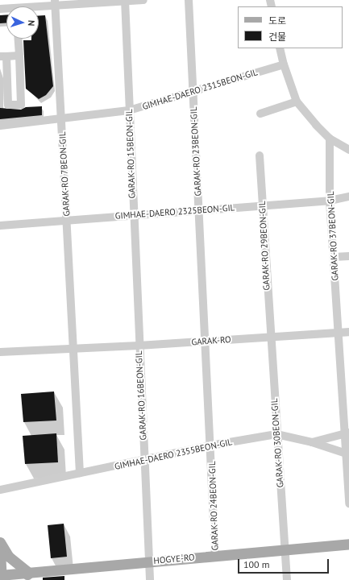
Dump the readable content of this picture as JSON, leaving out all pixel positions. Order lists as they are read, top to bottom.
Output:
{
  "streets": {
    "main road": ["HOGYE-RO"],
    "street": [
      "GIMHAE-DAERO 2315BEON-GIL",
      "GARAK-RO 23BEON-GIL",
      "GARAK-RO 15BEON-GIL",
      "GARAK-RO 7BEON-GIL",
      "GIMHAE-DAERO 2325BEON-GIL",
      "GARAK-RO 37BEON-GIL",
      "GARAK-RO 29BEON-GIL",
      "GARAK-RO",
      "GARAK-RO 16BEON-GIL",
      "GARAK-RO 30BEON-GIL",
      "GIMHAE-DAERO 2355BEON-GIL",
      "GARAK-RO 24BEON-GIL"
    ]
  },
  "crossings": [
    ["GIMHAE-DAERO 2315BEON-GIL", "GARAK-RO 23BEON-GIL"],
    ["GIMHAE-DAERO 2315BEON-GIL", "GARAK-RO 15BEON-GIL"],
    ["GIMHAE-DAERO 2315BEON-GIL", "GARAK-RO 7BEON-GIL"],
    ["GARAK-RO 23BEON-GIL", "GIMHAE-DAERO 2325BEON-GIL"],
    ["GARAK-RO 23BEON-GIL", "GARAK-RO"],
    ["GARAK-RO 23BEON-GIL", "GARAK-RO 24BEON-GIL"],
    ["GARAK-RO 15BEON-GIL", "GIMHAE-DAERO 2325BEON-GIL"],
    ["GARAK-RO 15BEON-GIL", "GARAK-RO"],
    ["GARAK-RO 15BEON-GIL", "GARAK-RO 16BEON-GIL"],
    ["GARAK-RO 7BEON-GIL", "GIMHAE-DAERO 2325BEON-GIL"],
    ["GARAK-RO 7BEON-GIL", "GARAK-RO"],
    ["GIMHAE-DAERO 2325BEON-GIL", "GARAK-RO 37BEON-GIL"],
    ["GIMHAE-DAERO 2325BEON-GIL", "GARAK-RO 29BEON-GIL"],
    ["GARAK-RO 37BEON-GIL", "GARAK-RO"],
    ["GARAK-RO 37BEON-GIL", "GIMHAE-DAERO 2355BEON-GIL"],
    ["GARAK-RO 29BEON-GIL", "GARAK-RO"],
    ["GARAK-RO 29BEON-GIL", "GARAK-RO 30BEON-GIL"],
    ["GARAK-RO", "GARAK-RO 16BEON-GIL"],
    ["GARAK-RO", "GARAK-RO 30BEON-GIL"],
    ["GARAK-RO", "GARAK-RO 24BEON-GIL"],
    ["GARAK-RO 16BEON-GIL", "GIMHAE-DAERO 2355BEON-GIL"],
    ["GARAK-RO 16BEON-GIL", "HOGYE-RO"],
    ["GARAK-RO 30BEON-GIL", "GIMHAE-DAERO 2355BEON-GIL"],
    ["GARAK-RO 30BEON-GIL", "HOGYE-RO"],
    ["GIMHAE-DAERO 2355BEON-GIL", "GARAK-RO 24BEON-GIL"],
    ["GARAK-RO 24BEON-GIL", "HOGYE-RO"]
  ],
  "legend": ["도로", "건물"],
  "scale_bar": "100 m",
  "north": "right"
}
